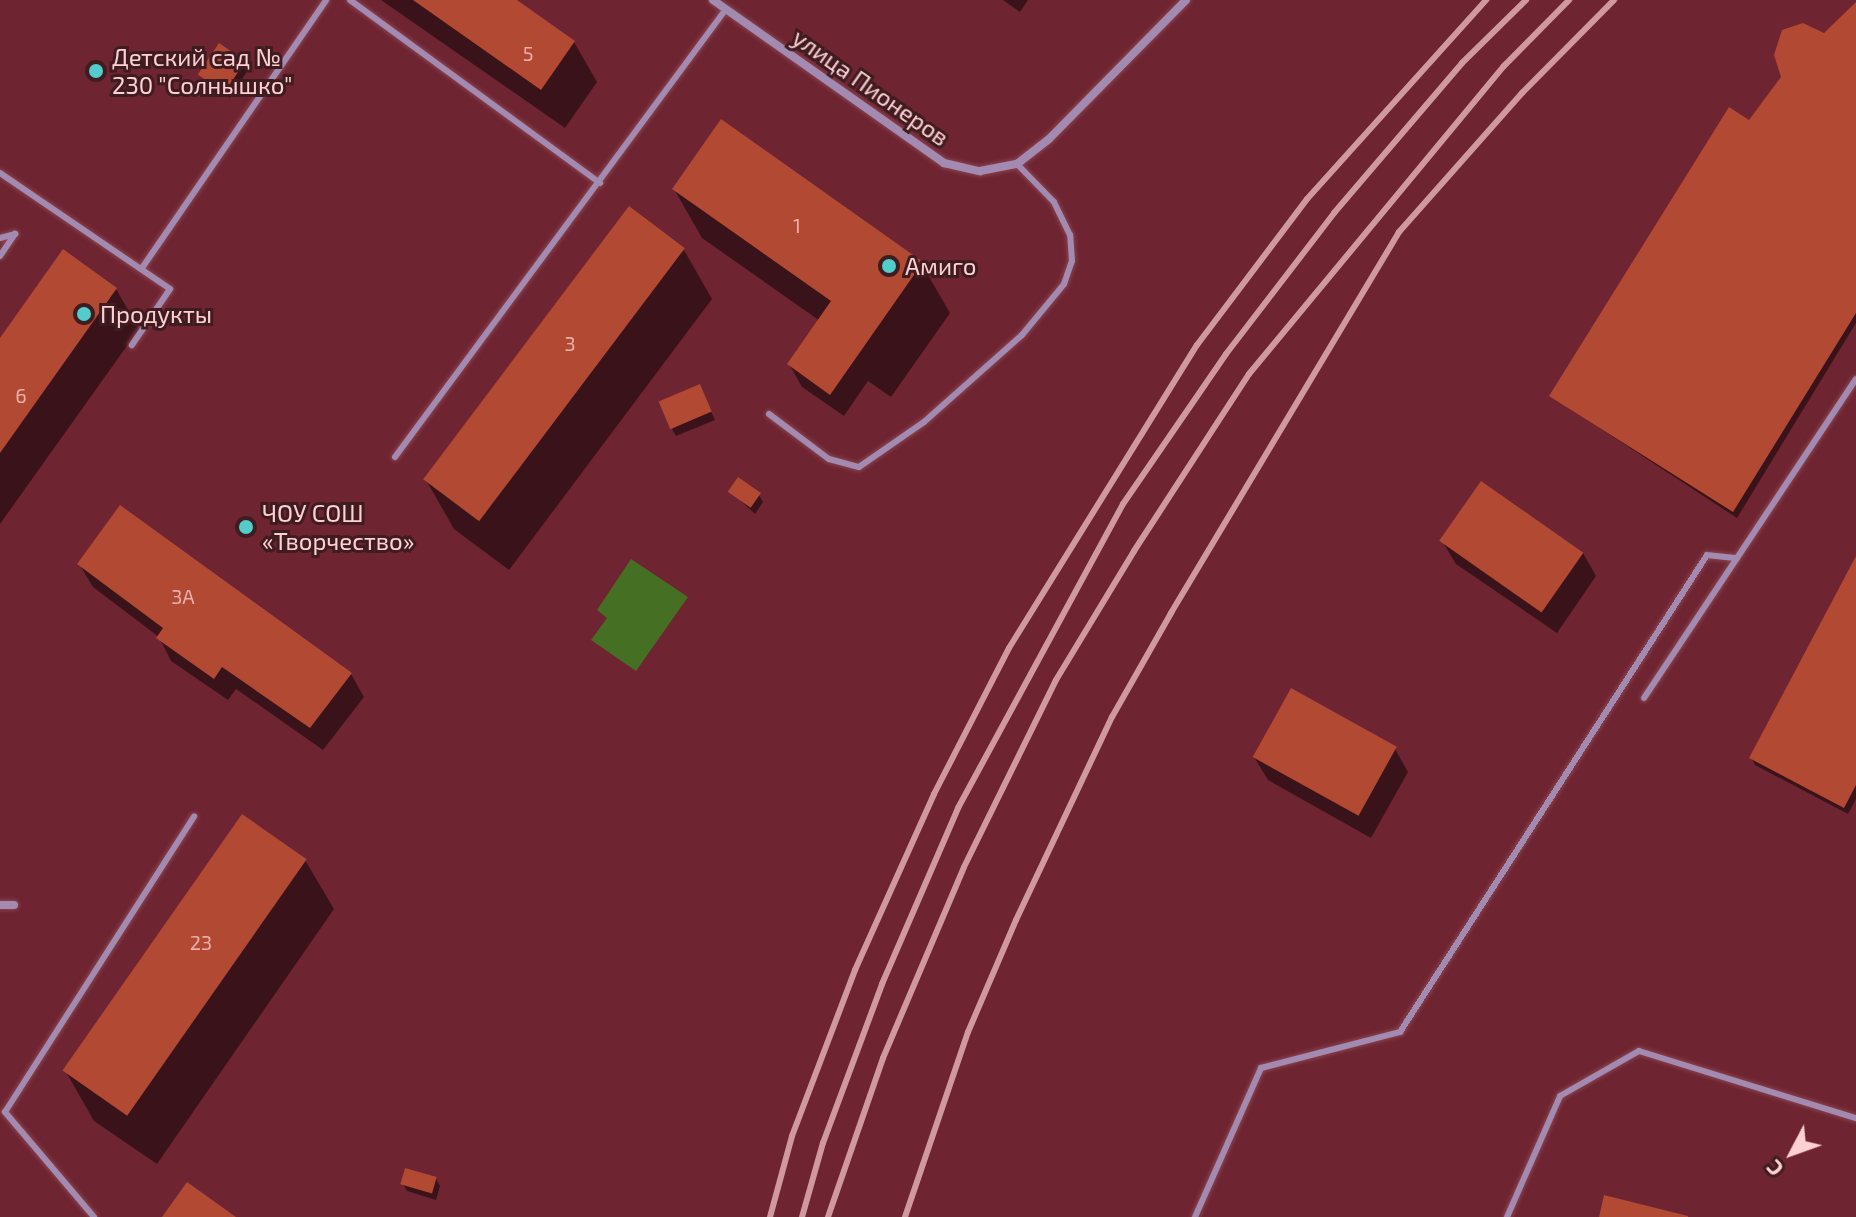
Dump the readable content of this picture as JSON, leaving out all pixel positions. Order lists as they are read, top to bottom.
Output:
{
  "streets": {
    "street": ["улица Пионеров"]
  },
  "places": [
    "Детский сад № 230 \"Солнышко\"",
    "Амиго",
    "Продукты",
    "ЧОУ СОШ «Творчество»"
  ],
  "house_numbers": [
    "5",
    "1",
    "3",
    "6",
    "3А",
    "23"
  ],
  "north": "bottom left"
}
